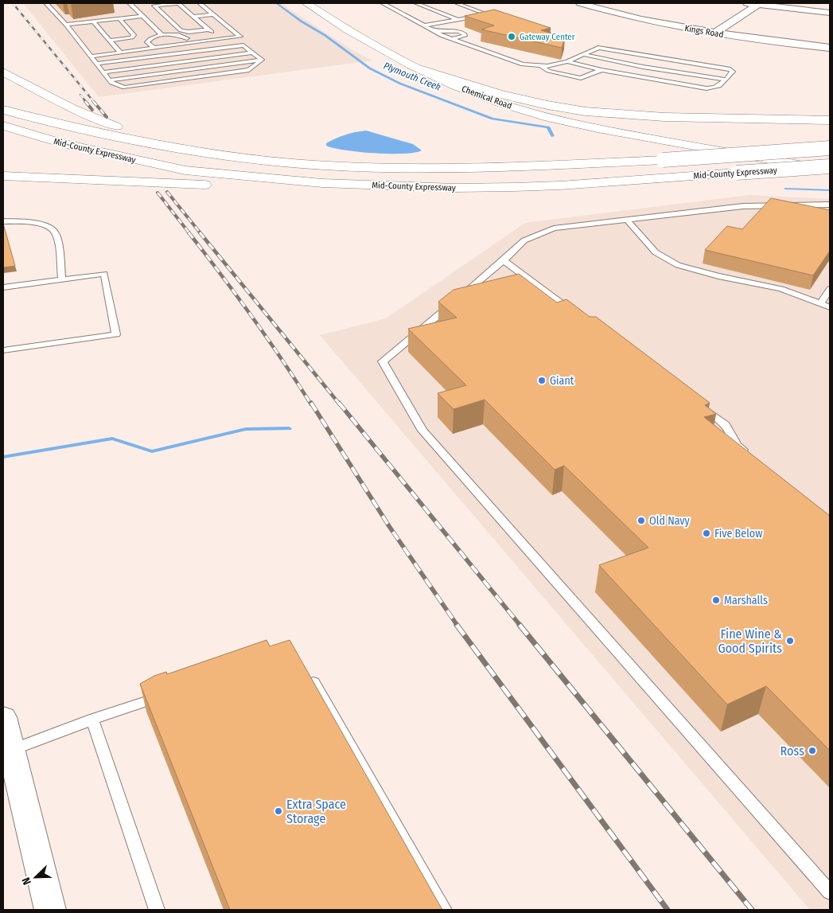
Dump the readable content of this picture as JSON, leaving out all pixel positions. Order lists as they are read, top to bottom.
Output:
{
  "streets": {
    "main road": ["Chemical Road", "Mid-County Expressway"],
    "street": ["Kings Road"]
  },
  "crossings": [
    ["Chemical Road", "Mid-County Expressway"]
  ],
  "water": ["Plymouth Creek"],
  "places": [
    "Gateway Center",
    "Giant",
    "Old Navy",
    "Five Below",
    "Marshalls",
    "Fine Wine & Good Spirits",
    "Ross",
    "Extra Space Storage"
  ],
  "north": "bottom left"
}
